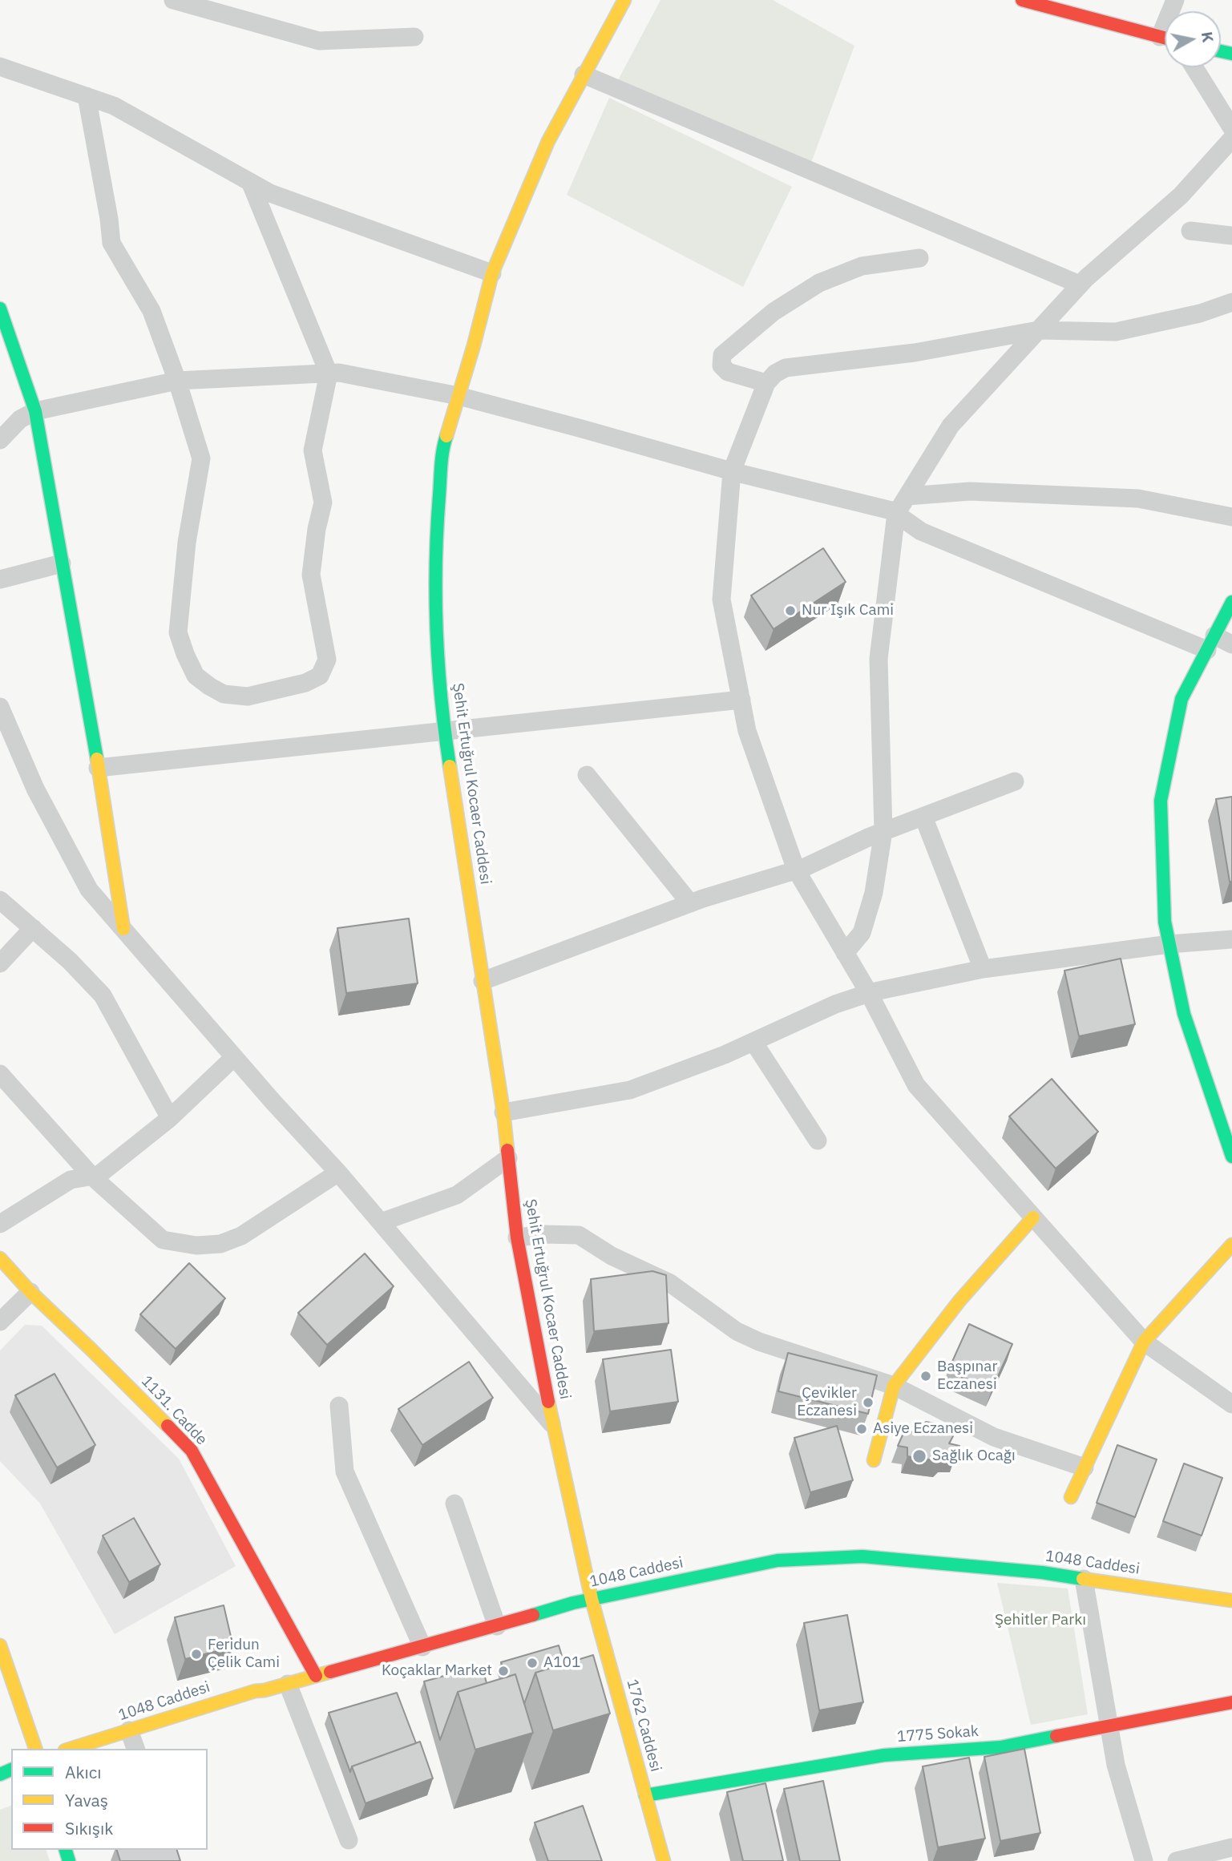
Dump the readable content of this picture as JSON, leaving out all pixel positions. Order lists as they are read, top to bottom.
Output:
{
  "streets": {
    "street": [
      "Şehit Ertuğrul Kocaer Caddesi",
      "1131. Cadde",
      "1048 Caddesi",
      "1762 Caddesi",
      "1775 Sokak"
    ]
  },
  "crossings": [
    ["Şehit Ertuğrul Kocaer Caddesi", "1048 Caddesi"],
    ["Şehit Ertuğrul Kocaer Caddesi", "1762 Caddesi"],
    ["1131. Cadde", "1048 Caddesi"],
    ["1048 Caddesi", "1762 Caddesi"],
    ["1762 Caddesi", "1775 Sokak"]
  ],
  "parks": ["Şehitler Parkı"],
  "places": [
    "Nur Işık Cami",
    "Başpınar Eczanesi",
    "Çevikler Eczanesi",
    "Asiye Eczanesi",
    "Sağlık Ocağı",
    "Feridun Çelik Cami",
    "A101",
    "Koçaklar Market"
  ],
  "legend": ["Akıcı", "Yavaş", "Sıkışık"],
  "north": "right"
}
